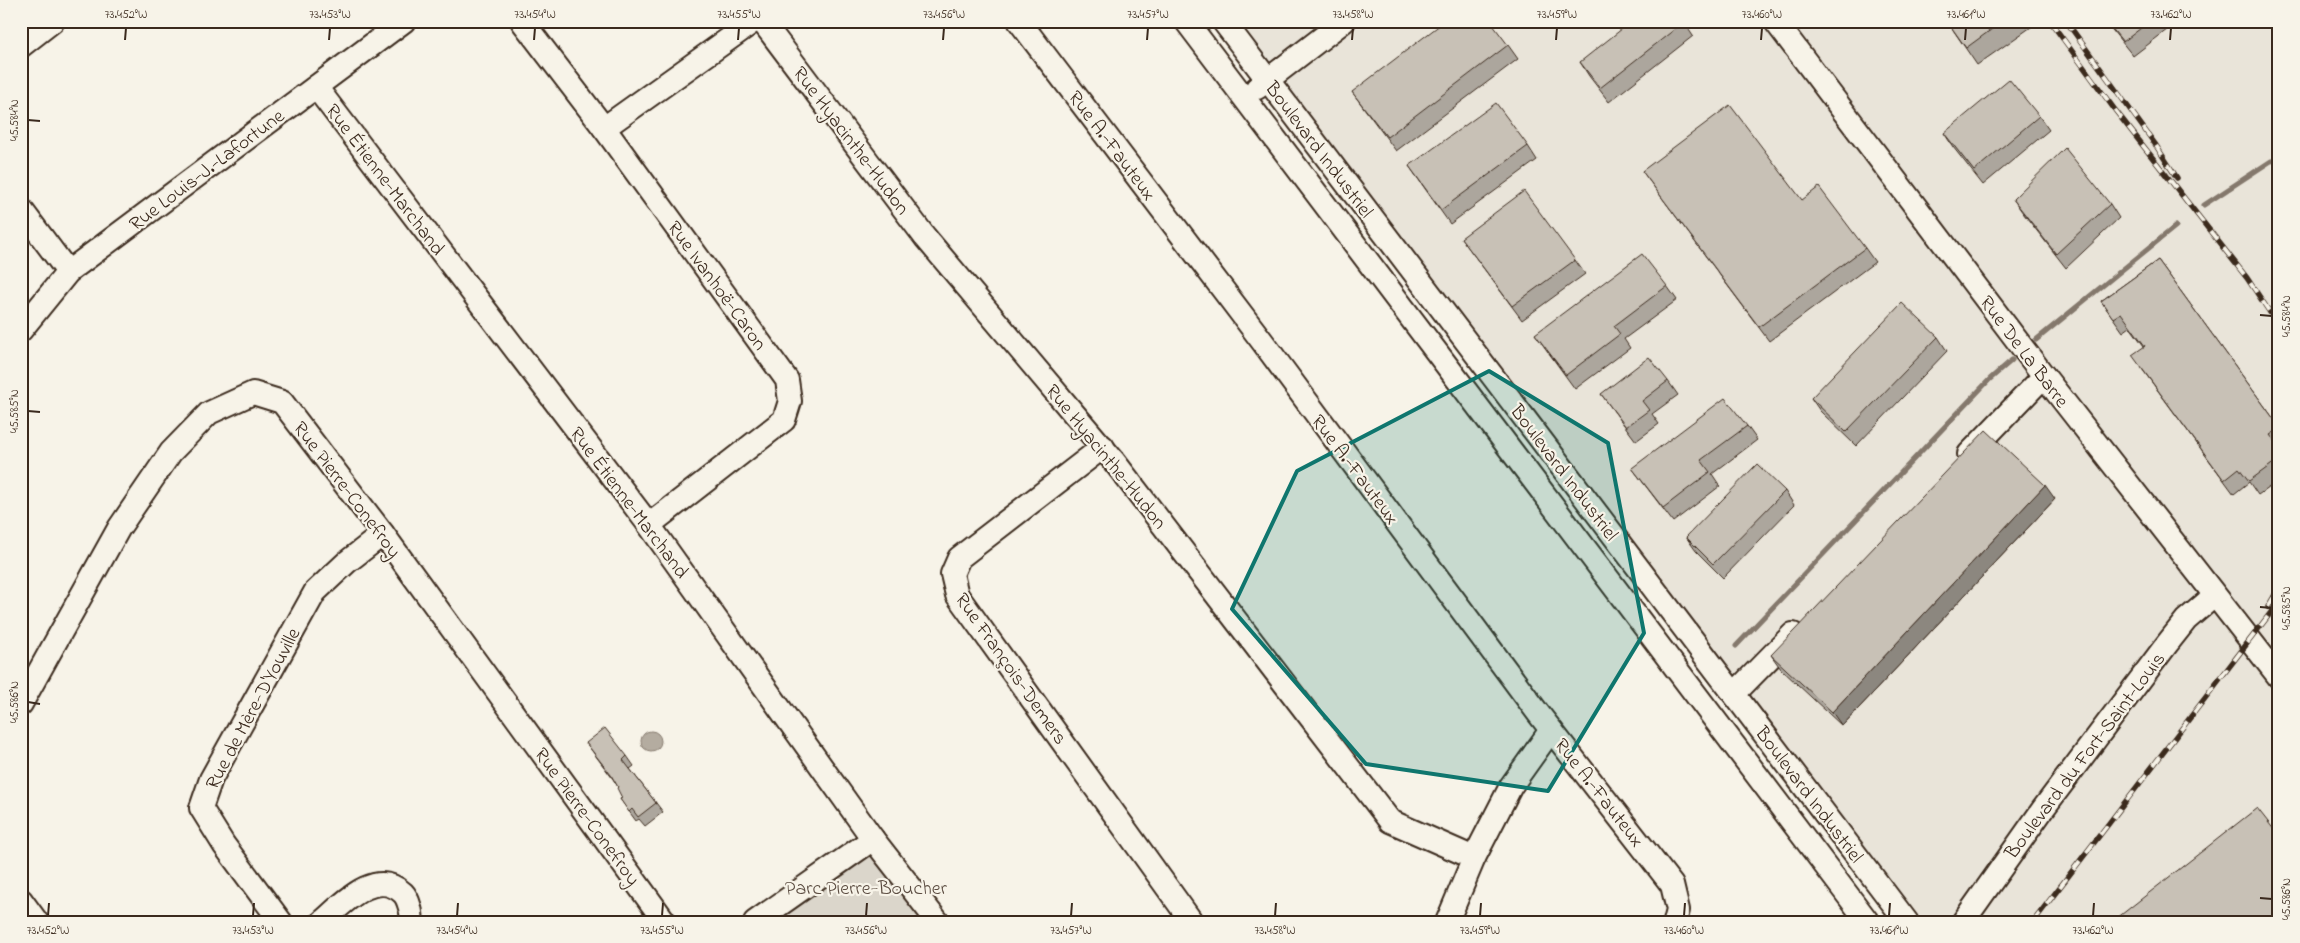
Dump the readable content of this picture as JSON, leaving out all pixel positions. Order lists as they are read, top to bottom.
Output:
{
  "streets": {
    "street": [
      "Rue Hyacinthe-Hudon",
      "Rue A.-Fauteux",
      "Boulevard Industriel",
      "Rue Louis-J.-Lafortune",
      "Rue Étienne-Marchand",
      "Rue Ivanhoë-Caron",
      "Rue De La Barre",
      "Rue Pierre-Conefroy",
      "Rue François-Demers",
      "Rue de Mère-D'Youville",
      "Boulevard du Fort-Saint-Louis"
    ]
  },
  "crossings": [
    ["Rue Hyacinthe-Hudon", "Rue François-Demers"],
    ["Rue Louis-J.-Lafortune", "Rue Étienne-Marchand"],
    ["Rue Étienne-Marchand", "Rue Ivanhoë-Caron"],
    ["Rue De La Barre", "Boulevard du Fort-Saint-Louis"],
    ["Rue Pierre-Conefroy", "Rue de Mère-D'Youville"]
  ],
  "parks": ["Parc Pierre-Boucher"],
  "coordinates": [
    "73.452°W",
    "73.453°W",
    "73.454°W",
    "73.455°W",
    "73.456°W",
    "73.457°W",
    "73.458°W",
    "73.459°W",
    "73.460°W",
    "73.461°W",
    "73.462°W",
    "45.584°N",
    "45.585°N",
    "45.586°N"
  ]
}
